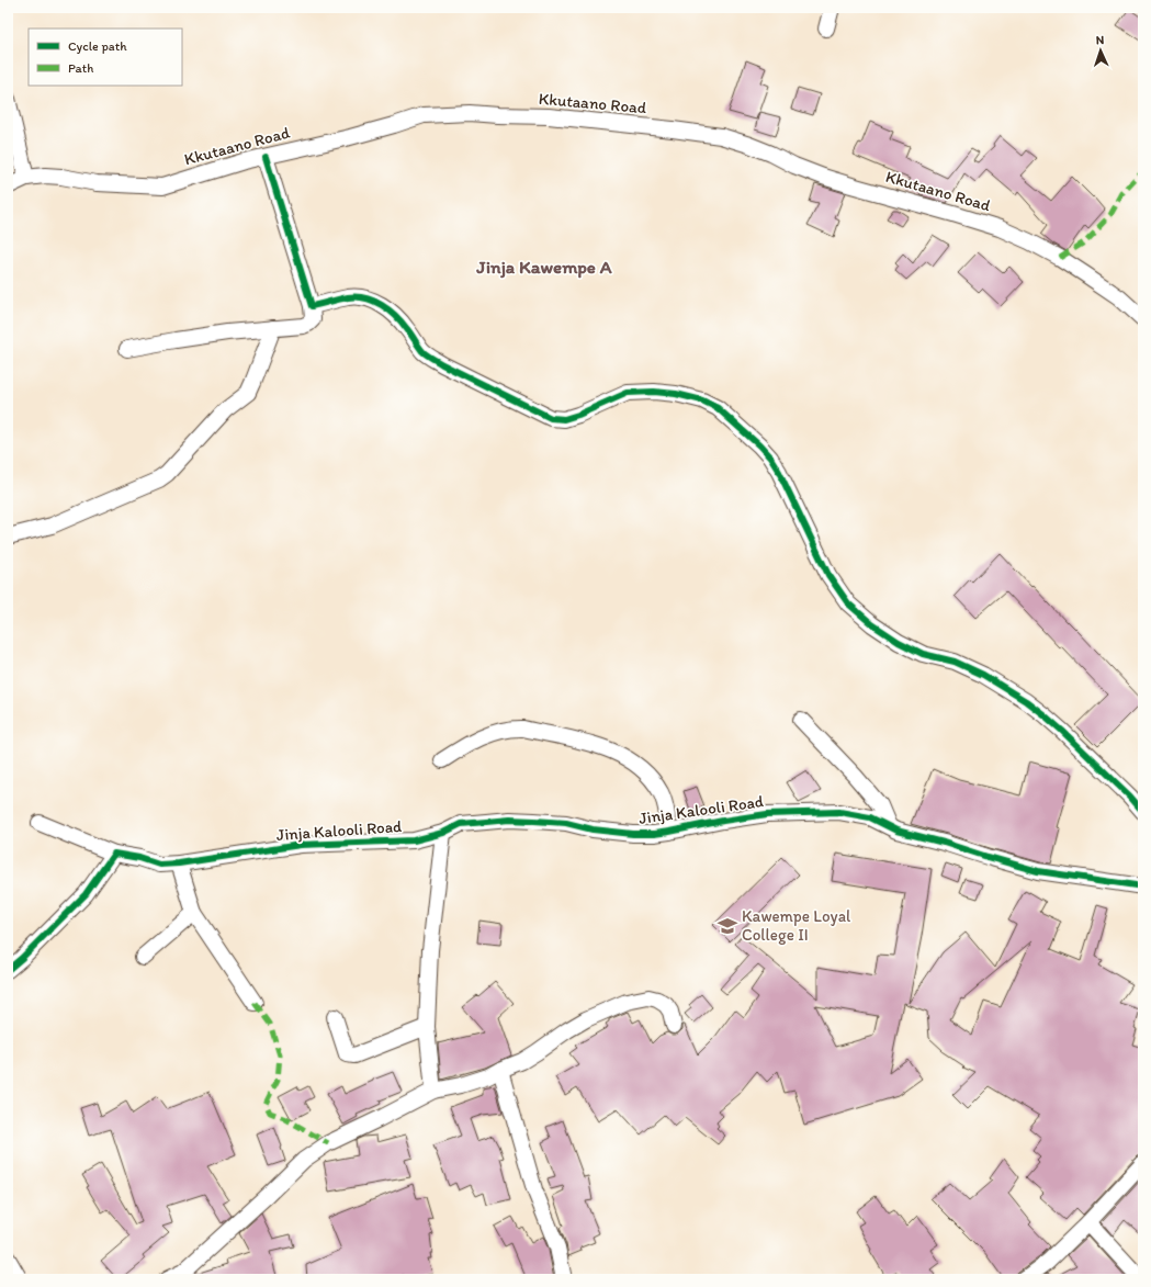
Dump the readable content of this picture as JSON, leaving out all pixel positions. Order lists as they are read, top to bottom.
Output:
{
  "streets": {
    "street": ["Kkutaano Road", "Jinja Kalooli Road"]
  },
  "districts": ["Jinja Kawempe A"],
  "places": {
    "school or university": ["Kawempe Loyal College II"]
  },
  "legend": ["Cycle path", "Path"],
  "north": "top"
}
